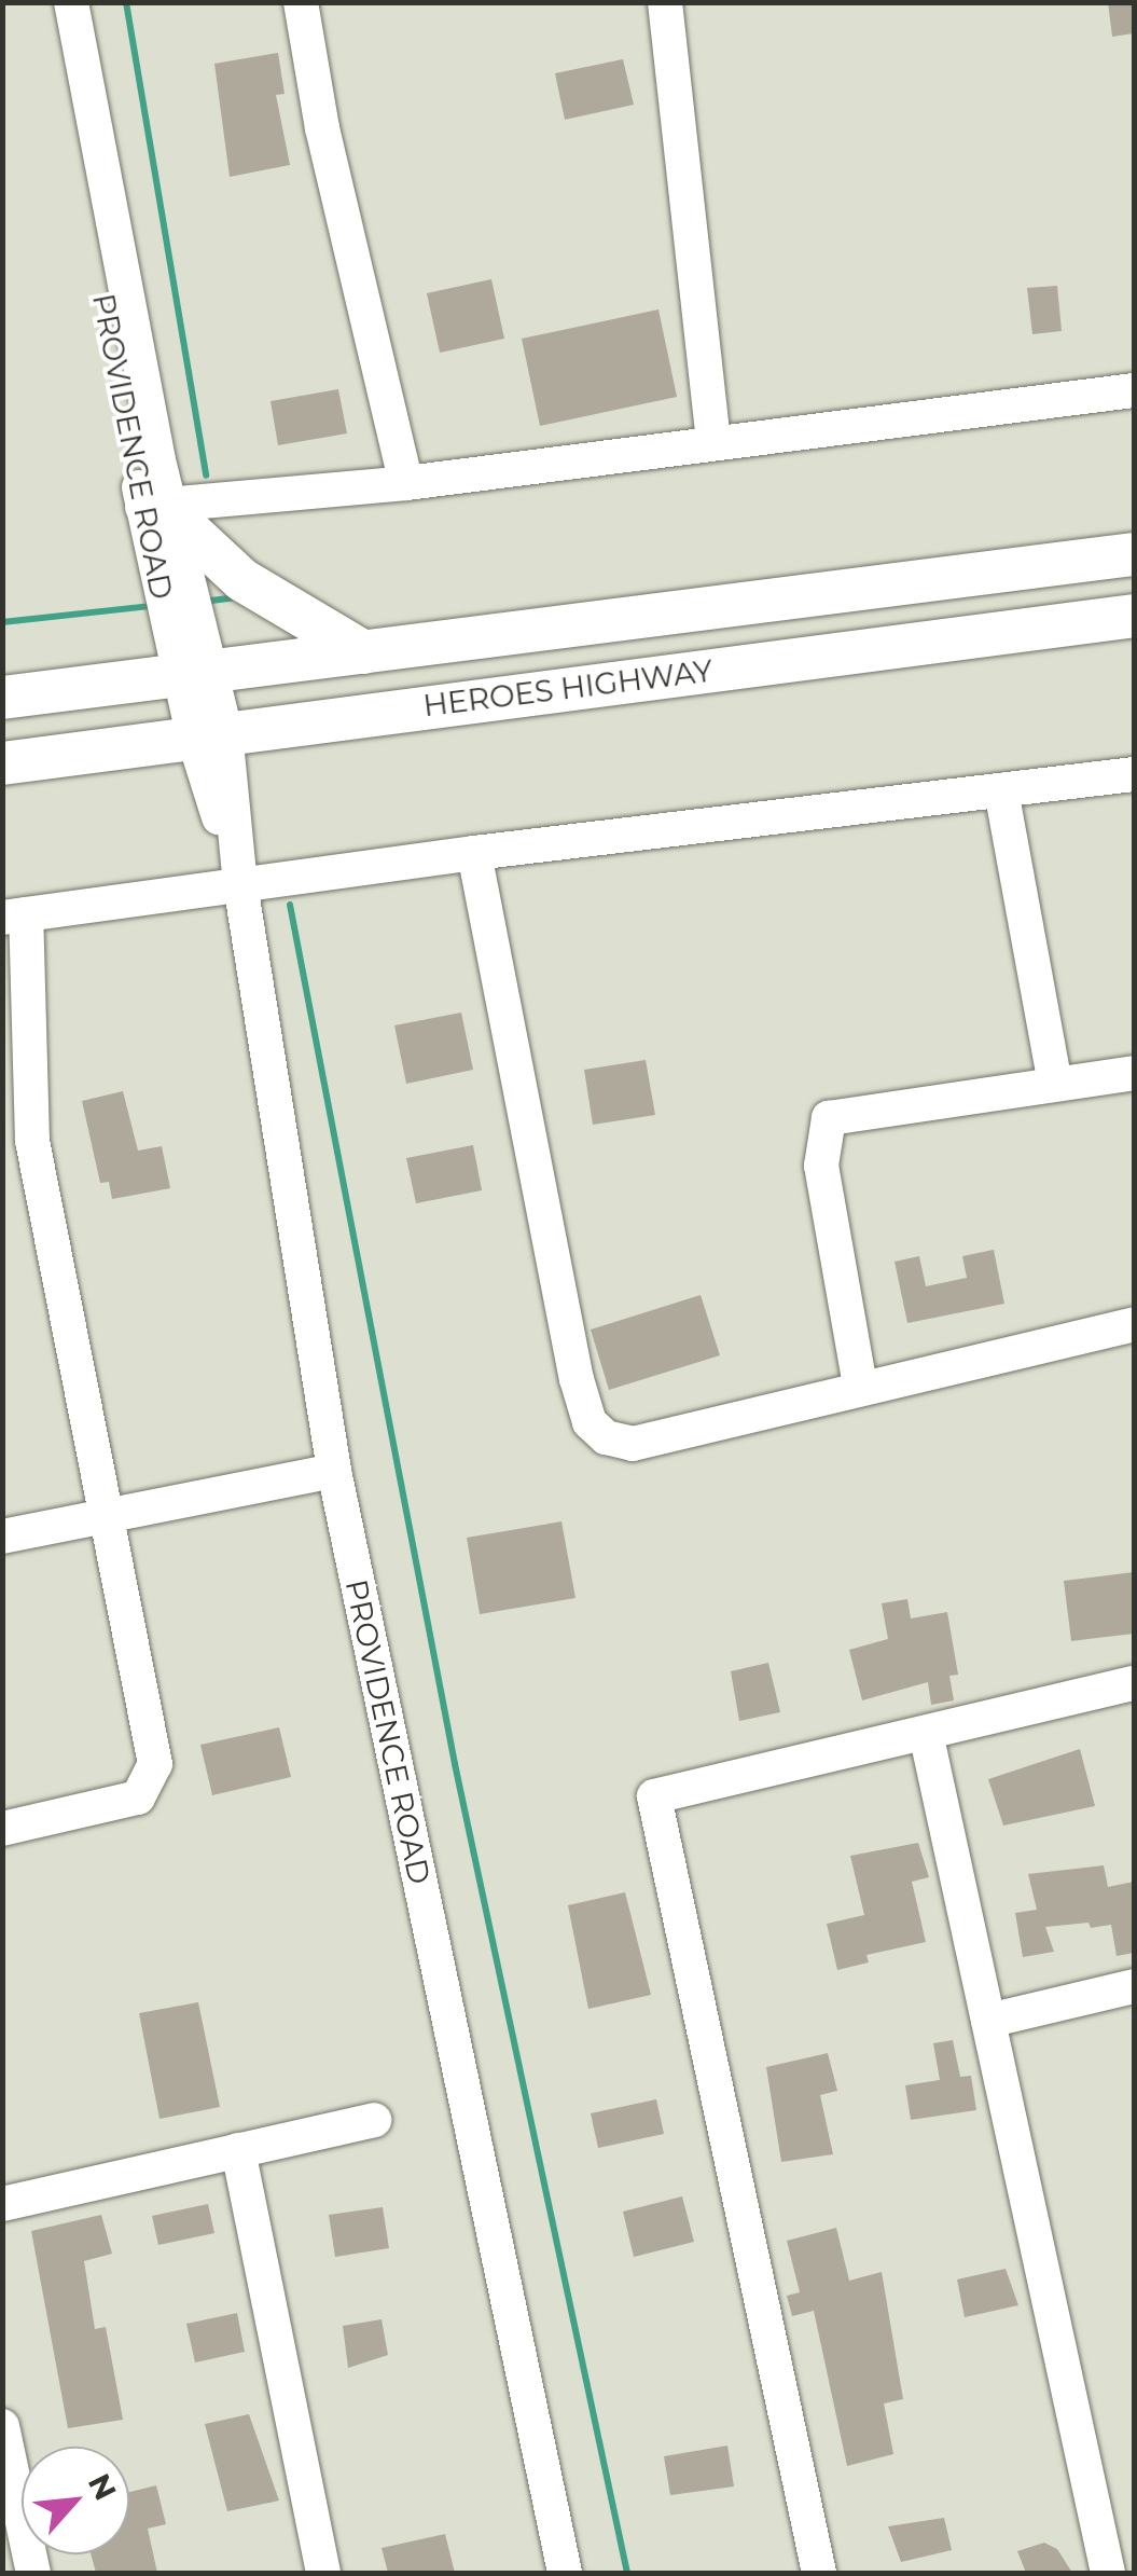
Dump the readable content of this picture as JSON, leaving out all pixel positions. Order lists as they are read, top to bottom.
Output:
{
  "streets": {
    "main road": ["HEROES HIGHWAY"],
    "street": ["PROVIDENCE ROAD"]
  },
  "crossings": [
    ["PROVIDENCE ROAD", "HEROES HIGHWAY"]
  ],
  "north": "top right"
}
